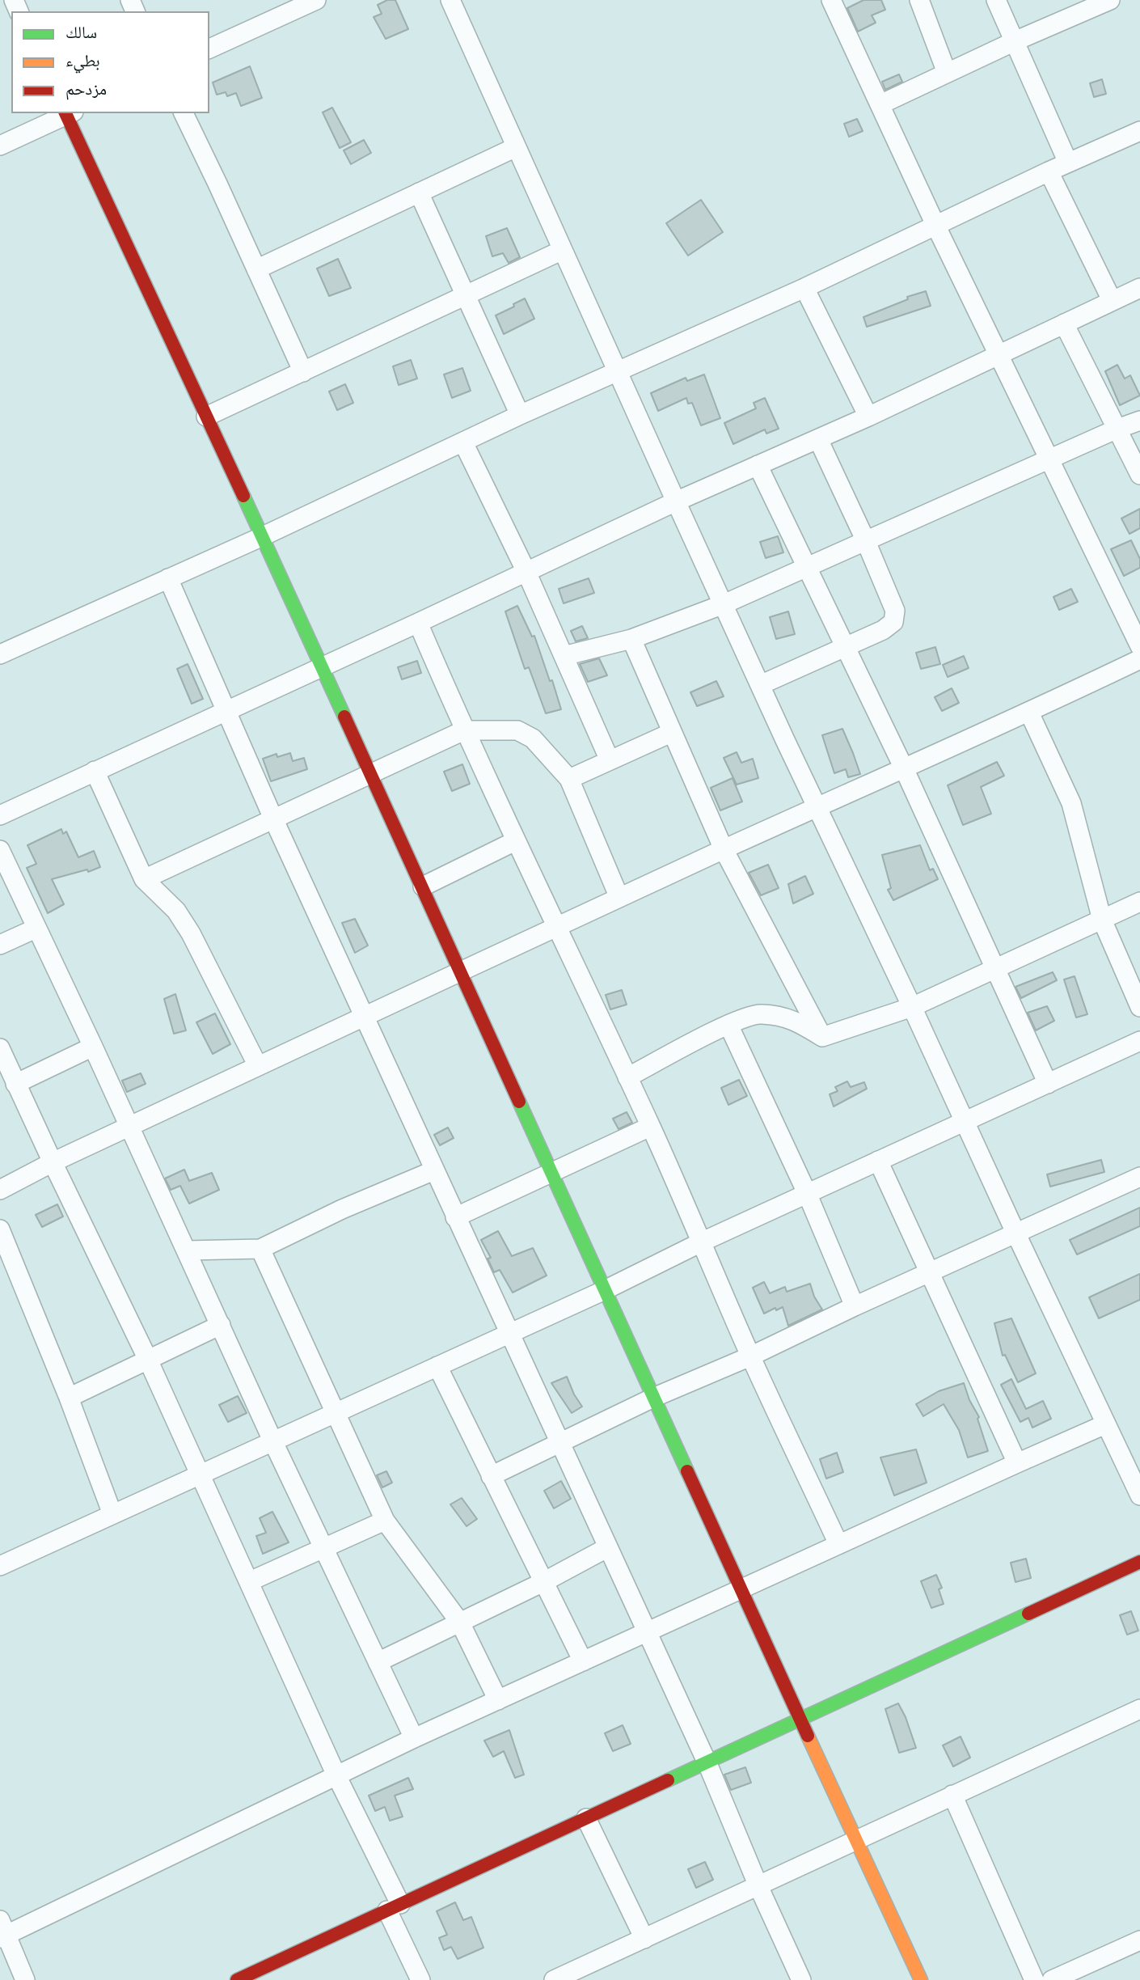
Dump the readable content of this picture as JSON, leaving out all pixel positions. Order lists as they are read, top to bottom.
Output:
{
  "legend": ["سالك", "بطيء", "مزدحم"]
}
